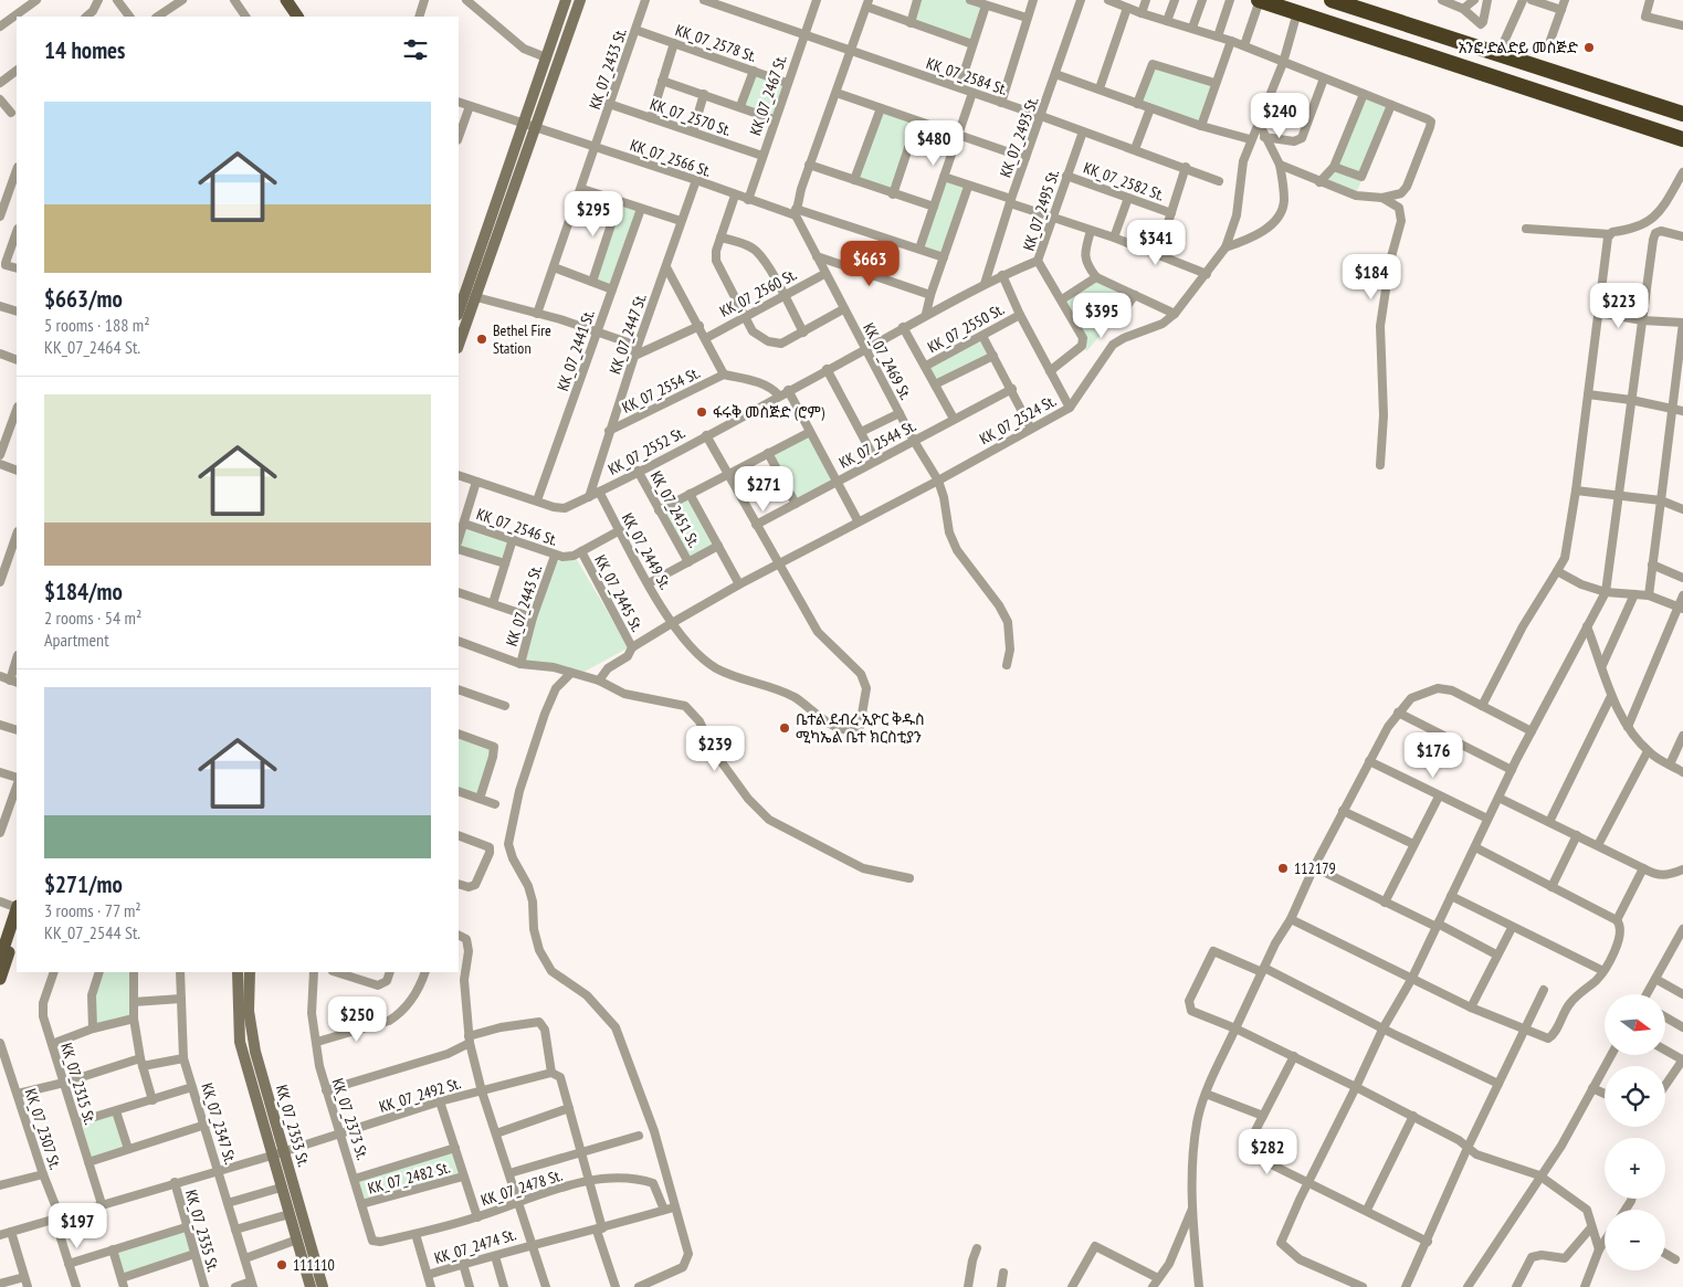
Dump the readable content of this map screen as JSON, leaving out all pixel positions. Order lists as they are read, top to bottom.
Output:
{
  "streets": {
    "street": [
      "KK_07_2578 St.",
      "KK_07_2433 St.",
      "KK_07_2584 St.",
      "KK_07_2467 St.",
      "KK_07_2570 St.",
      "KK_07_2493 St.",
      "KK_07_2566 St.",
      "KK_07_2582 St.",
      "KK_07_2495 St.",
      "KK_07_2560 St.",
      "KK_07_2550 St.",
      "KK_07_2447 St.",
      "KK_07_2441 St.",
      "KK_07_2469 St.",
      "KK_07_2554 St.",
      "KK_07_2524 St.",
      "KK_07_2544 St.",
      "KK_07_2552 St.",
      "KK_07_2451 St.",
      "KK_07_2546 St.",
      "KK_07_2449 St.",
      "KK_07_2445 St.",
      "KK_07_2443 St.",
      "KK_07_2315 St.",
      "KK_07_2492 St.",
      "KK_07_2373 St.",
      "KK_07_2347 St.",
      "KK_07_2353 St.",
      "KK_07_2307 St.",
      "KK_07_2482 St.",
      "KK_07_2478 St.",
      "KK_07_2335 St.",
      "KK_07_2474 St."
    ]
  },
  "crossings": [
    ["KK_07_2578 St.", "KK_07_2433 St."],
    ["KK_07_2578 St.", "KK_07_2467 St."],
    ["KK_07_2433 St.", "KK_07_2570 St."],
    ["KK_07_2433 St.", "KK_07_2566 St."],
    ["KK_07_2584 St.", "KK_07_2467 St."],
    ["KK_07_2584 St.", "KK_07_2493 St."],
    ["KK_07_2584 St.", "KK_07_2495 St."],
    ["KK_07_2467 St.", "KK_07_2570 St."],
    ["KK_07_2467 St.", "KK_07_2566 St."],
    ["KK_07_2493 St.", "KK_07_2552 St."],
    ["KK_07_2566 St.", "KK_07_2447 St."],
    ["KK_07_2566 St.", "KK_07_2469 St."],
    ["KK_07_2582 St.", "KK_07_2495 St."],
    ["KK_07_2495 St.", "KK_07_2552 St."],
    ["KK_07_2560 St.", "KK_07_2469 St."],
    ["KK_07_2447 St.", "KK_07_2554 St."],
    ["KK_07_2447 St.", "KK_07_2552 St."],
    ["KK_07_2441 St.", "KK_07_2552 St."],
    ["KK_07_2469 St.", "KK_07_2524 St."],
    ["KK_07_2469 St.", "KK_07_2544 St."],
    ["KK_07_2469 St.", "KK_07_2552 St."],
    ["KK_07_2524 St.", "KK_07_2449 St."],
    ["KK_07_2524 St.", "KK_07_2445 St."],
    ["KK_07_2552 St.", "KK_07_2451 St."],
    ["KK_07_2552 St.", "KK_07_2449 St."],
    ["KK_07_2546 St.", "KK_07_2449 St."],
    ["KK_07_2546 St.", "KK_07_2445 St."],
    ["KK_07_2546 St.", "KK_07_2443 St."],
    ["KK_07_2315 St.", "KK_07_2492 St."],
    ["KK_07_2492 St.", "KK_07_2373 St."],
    ["KK_07_2492 St.", "KK_07_2347 St."],
    ["KK_07_2492 St.", "KK_07_2353 St."],
    ["KK_07_2492 St.", "KK_07_2307 St."],
    ["KK_07_2492 St.", "KK_07_2335 St."],
    ["KK_07_2373 St.", "KK_07_2482 St."],
    ["KK_07_2373 St.", "KK_07_2478 St."],
    ["KK_07_2478 St.", "KK_07_2474 St."]
  ],
  "places": [
    "አንፎ ድልድይ መስጅድ",
    "Bethel Fire Station",
    "ፋሩቅ መስጅድ (ሮም)",
    "ቤተል ደብረ ኢዮር ቅዱስ ሚካኤል ቤተ ክርስቲያን",
    "112179",
    "111110"
  ],
  "north": "right",
  "page": {
    "heading": "14 homes",
    "list": [
      {
        "name": "$663/mo",
        "note": "5 rooms · 188 m² · KK_07_2464 St."
      },
      {
        "name": "$184/mo",
        "note": "2 rooms · 54 m² · Apartment"
      },
      {
        "name": "$271/mo",
        "note": "3 rooms · 77 m² · KK_07_2544 St."
      }
    ],
    "price": [
      "$240",
      "$480",
      "$295",
      "$341",
      "$663",
      "$184",
      "$223",
      "$395",
      "$271",
      "$239",
      "$176",
      "$250",
      "$282",
      "$197"
    ],
    "map_buttons": ["+", "−"]
  }
}
